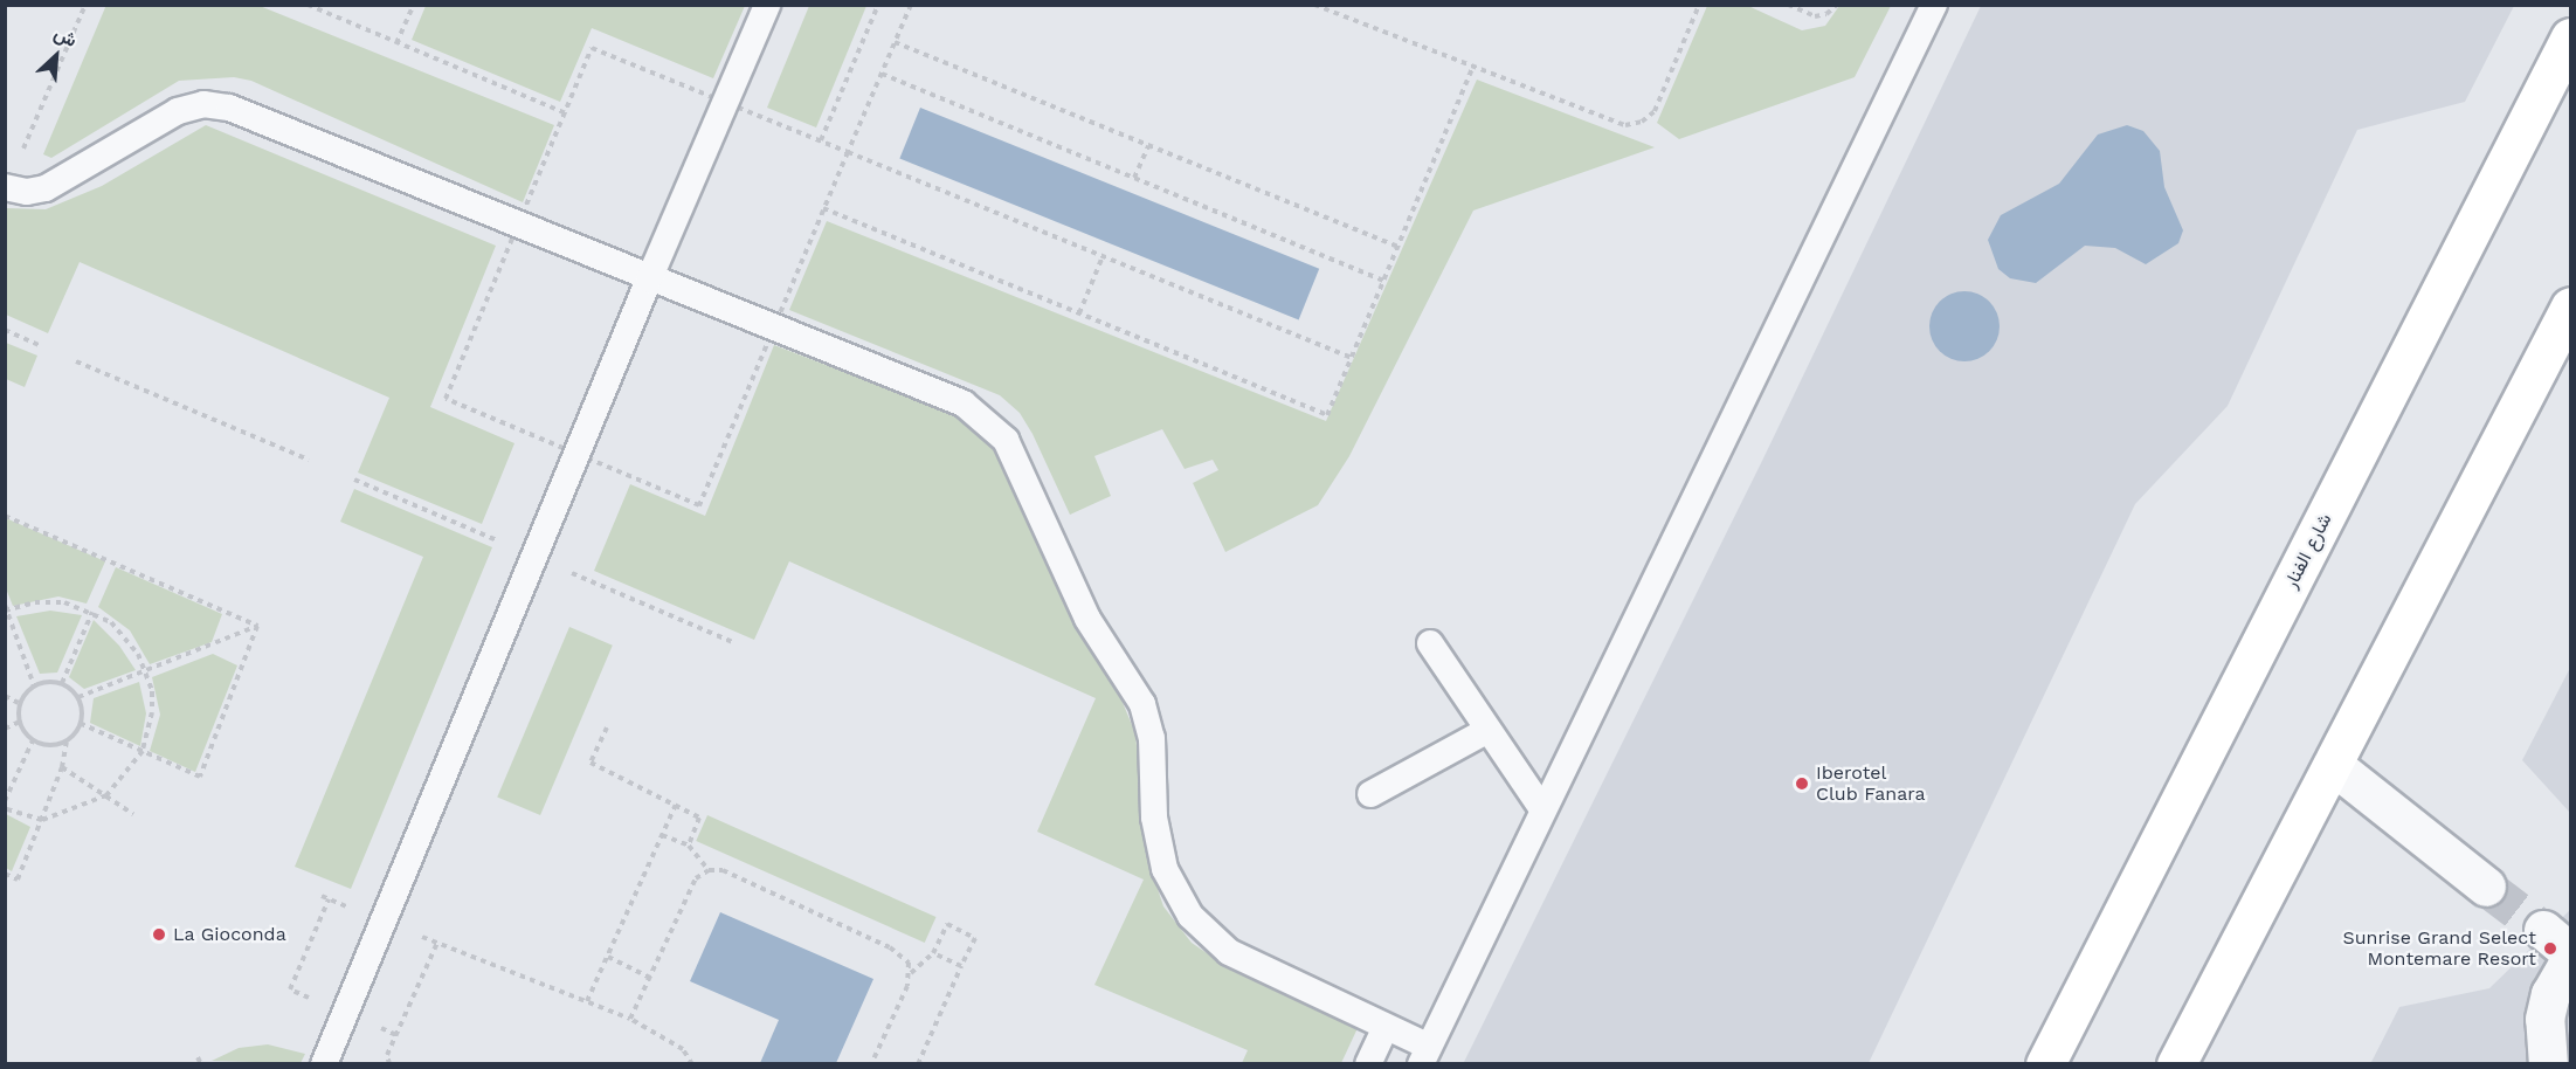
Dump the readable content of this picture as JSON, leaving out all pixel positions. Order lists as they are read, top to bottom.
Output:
{
  "streets": {
    "main road": ["شارع الفنار"]
  },
  "places": ["Iberotel Club Fanara", "La Gioconda", "Sunrise Grand Select Montemare Resort"],
  "north": "top right"
}
